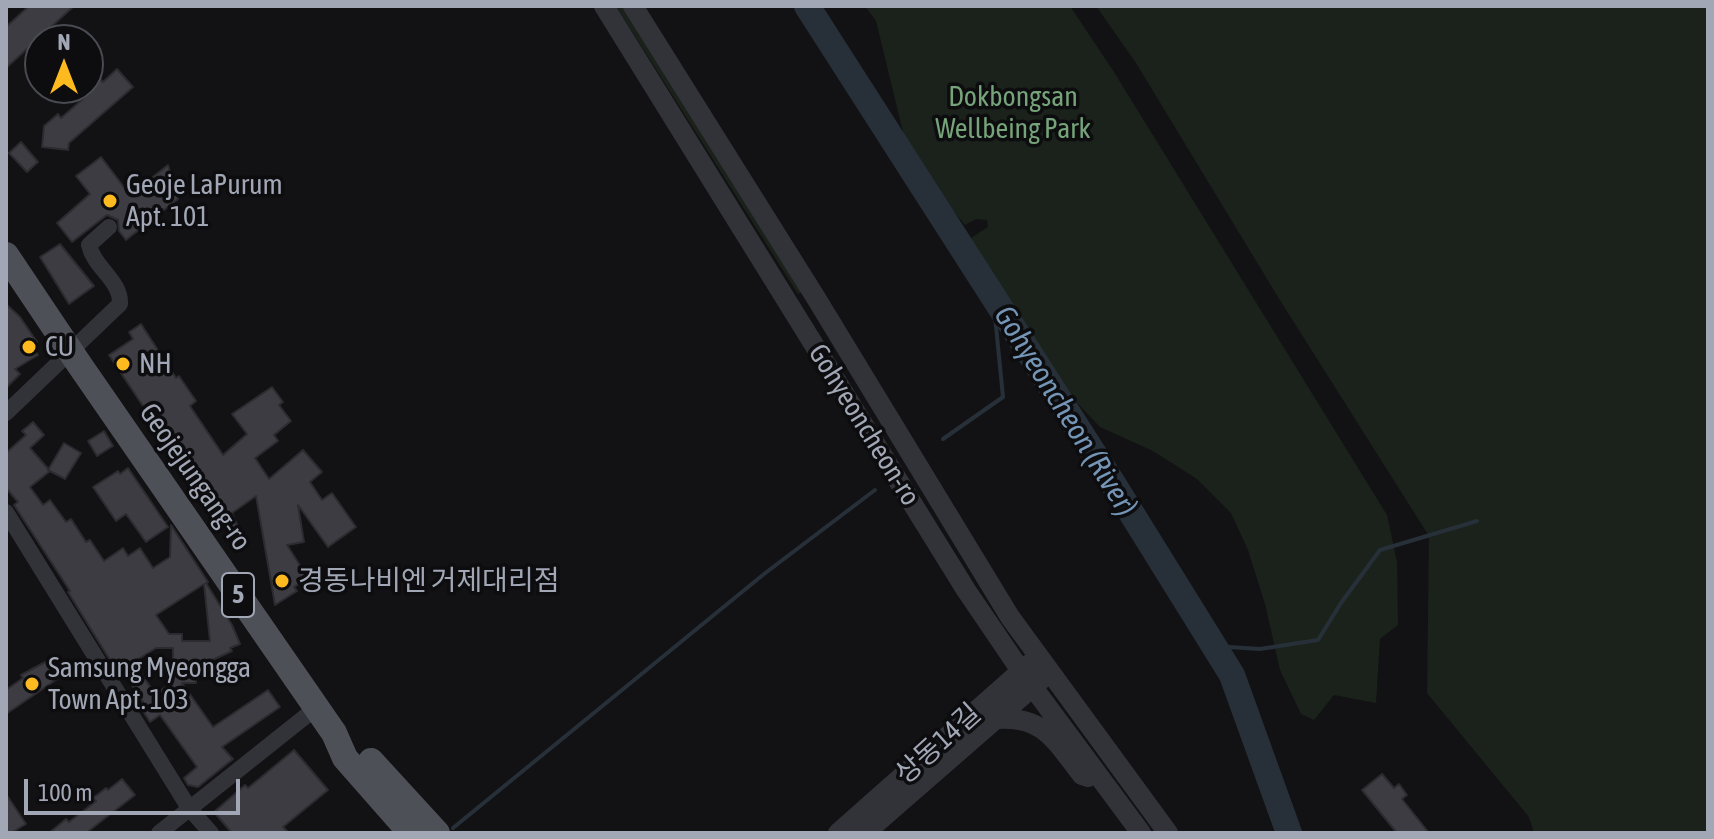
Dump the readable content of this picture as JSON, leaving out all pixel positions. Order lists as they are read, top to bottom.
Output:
{
  "streets": {
    "main road": ["Geojejungang-ro", "5"],
    "street": ["Gohyeoncheon-ro", "상동14길"]
  },
  "crossings": [
    ["Gohyeoncheon-ro", "상동14길"]
  ],
  "water": ["Gohyeoncheon (River)"],
  "parks": ["Dokbongsan Wellbeing Park"],
  "places": [
    "Geoje LaPurum Apt. 101",
    "CU",
    "NH",
    "경동나비엔 거제대리점",
    "Samsung Myeongga Town Apt. 103"
  ],
  "scale_bar": "100 m",
  "north": "top"
}
